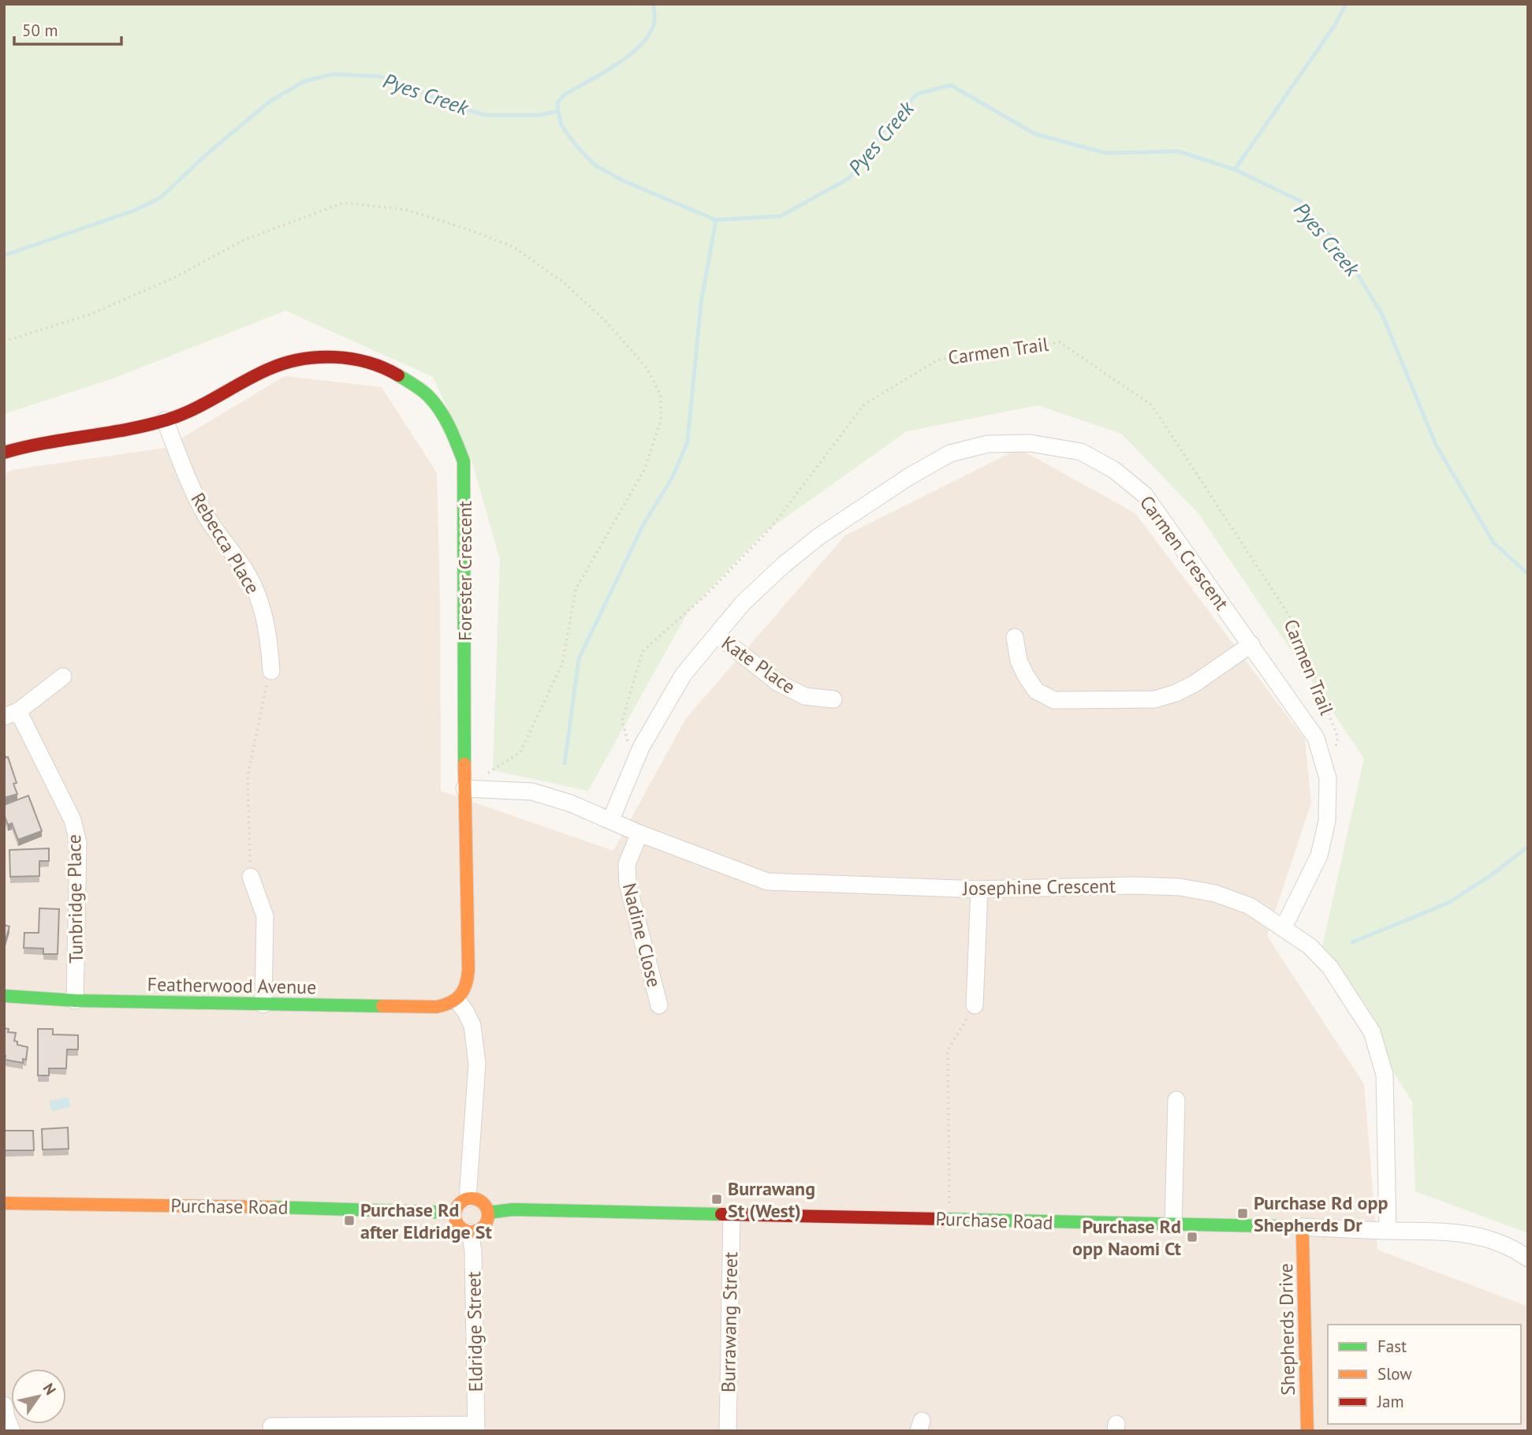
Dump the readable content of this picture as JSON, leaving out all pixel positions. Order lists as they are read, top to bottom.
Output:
{
  "streets": {
    "main road": [
      "Forester Crescent",
      "Featherwood Avenue",
      "Purchase Road",
      "Shepherds Drive"
    ],
    "street": [
      "Rebecca Place",
      "Carmen Crescent",
      "Kate Place",
      "Josephine Crescent",
      "Tunbridge Place",
      "Nadine Close",
      "Burrawang Street",
      "Eldridge Street"
    ],
    "path": ["Carmen Trail"]
  },
  "crossings": [
    ["Carmen Trail", "Carmen Crescent"],
    ["Rebecca Place", "Forester Crescent"],
    ["Carmen Crescent", "Kate Place"],
    ["Carmen Crescent", "Josephine Crescent"],
    ["Forester Crescent", "Josephine Crescent"],
    ["Forester Crescent", "Featherwood Avenue"],
    ["Josephine Crescent", "Nadine Close"],
    ["Josephine Crescent", "Purchase Road"],
    ["Tunbridge Place", "Featherwood Avenue"],
    ["Purchase Road", "Burrawang Street"],
    ["Purchase Road", "Shepherds Drive"],
    ["Purchase Road", "Eldridge Street"]
  ],
  "water": ["Pyes Creek"],
  "places": {
    "transit": [
      "Burrawang St (West)",
      "Purchase Rd opp Shepherds Dr",
      "Purchase Rd after Eldridge St",
      "Purchase Rd opp Naomi Ct"
    ]
  },
  "legend": ["Fast", "Slow", "Jam"],
  "scale_bar": "50 m",
  "north": "top right"
}
